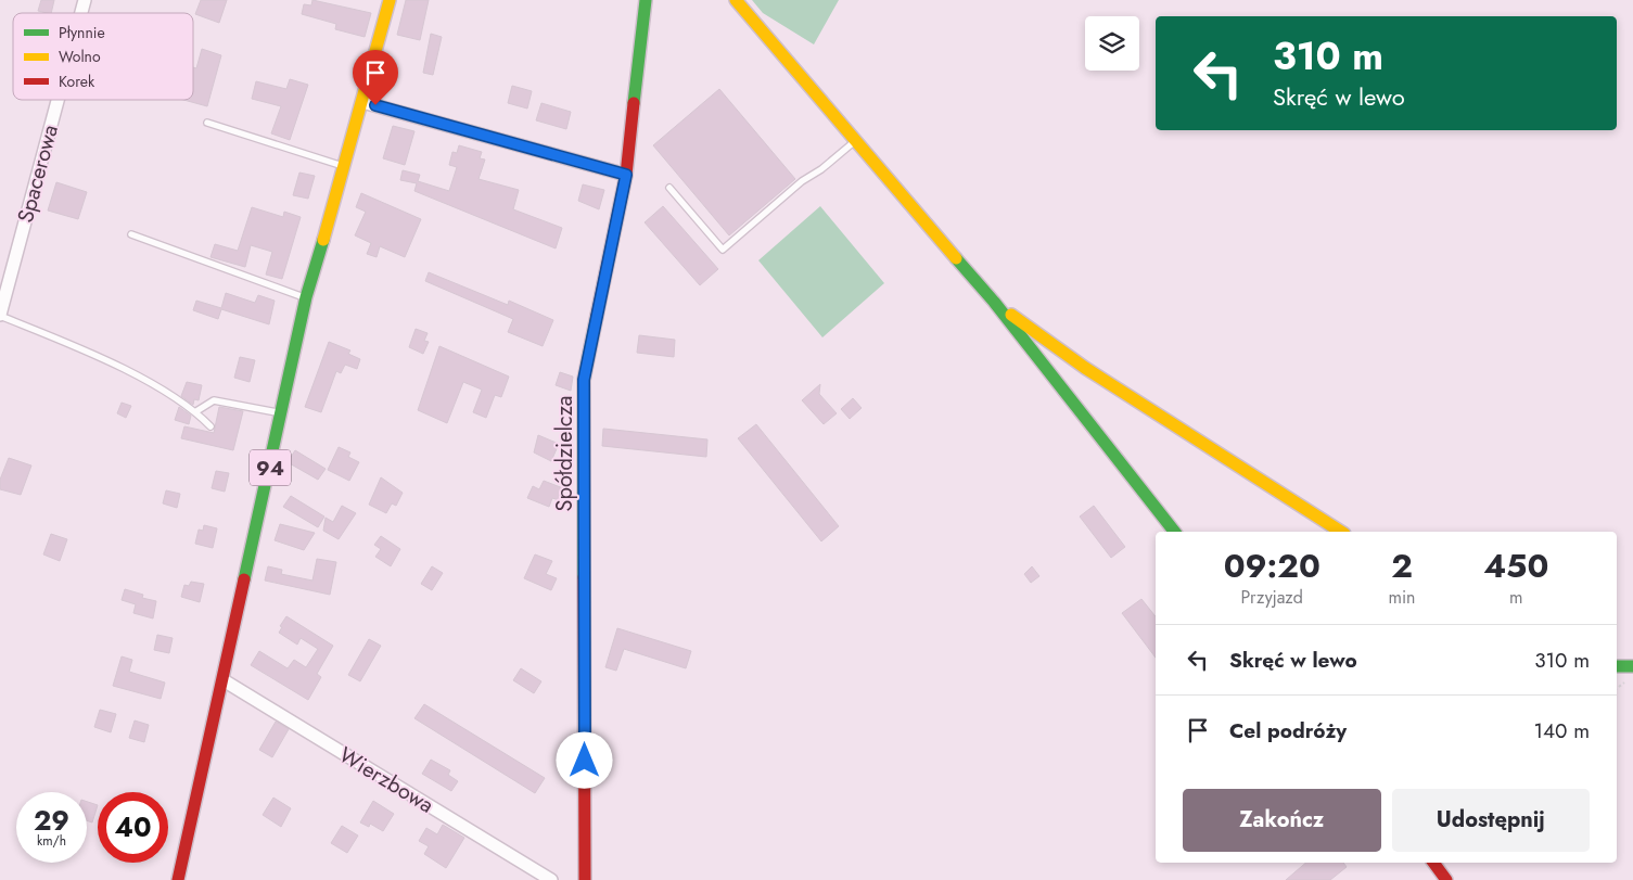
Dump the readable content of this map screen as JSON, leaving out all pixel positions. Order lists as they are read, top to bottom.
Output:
{
  "streets": {
    "main road": ["Spółdzielcza", "94"],
    "street": ["Spacerowa", "Wierzbowa"]
  },
  "crossings": [
    ["94", "Wierzbowa"]
  ],
  "legend": ["Płynnie", "Wolno", "Korek"],
  "page": {
    "turn": ["310 m", "Skręć w lewo"],
    "eta": [
      "09:20",
      "Przyjazd",
      "2",
      "min",
      "450",
      "m"
    ],
    "list": [
      {
        "name": "Skręć w lewo",
        "value": "310 m"
      },
      {
        "name": "Cel podróży",
        "value": "140 m"
      }
    ],
    "buttons": ["Zakończ", "Udostępnij"],
    "speed": "29 km/h",
    "limit": "40"
  }
}
